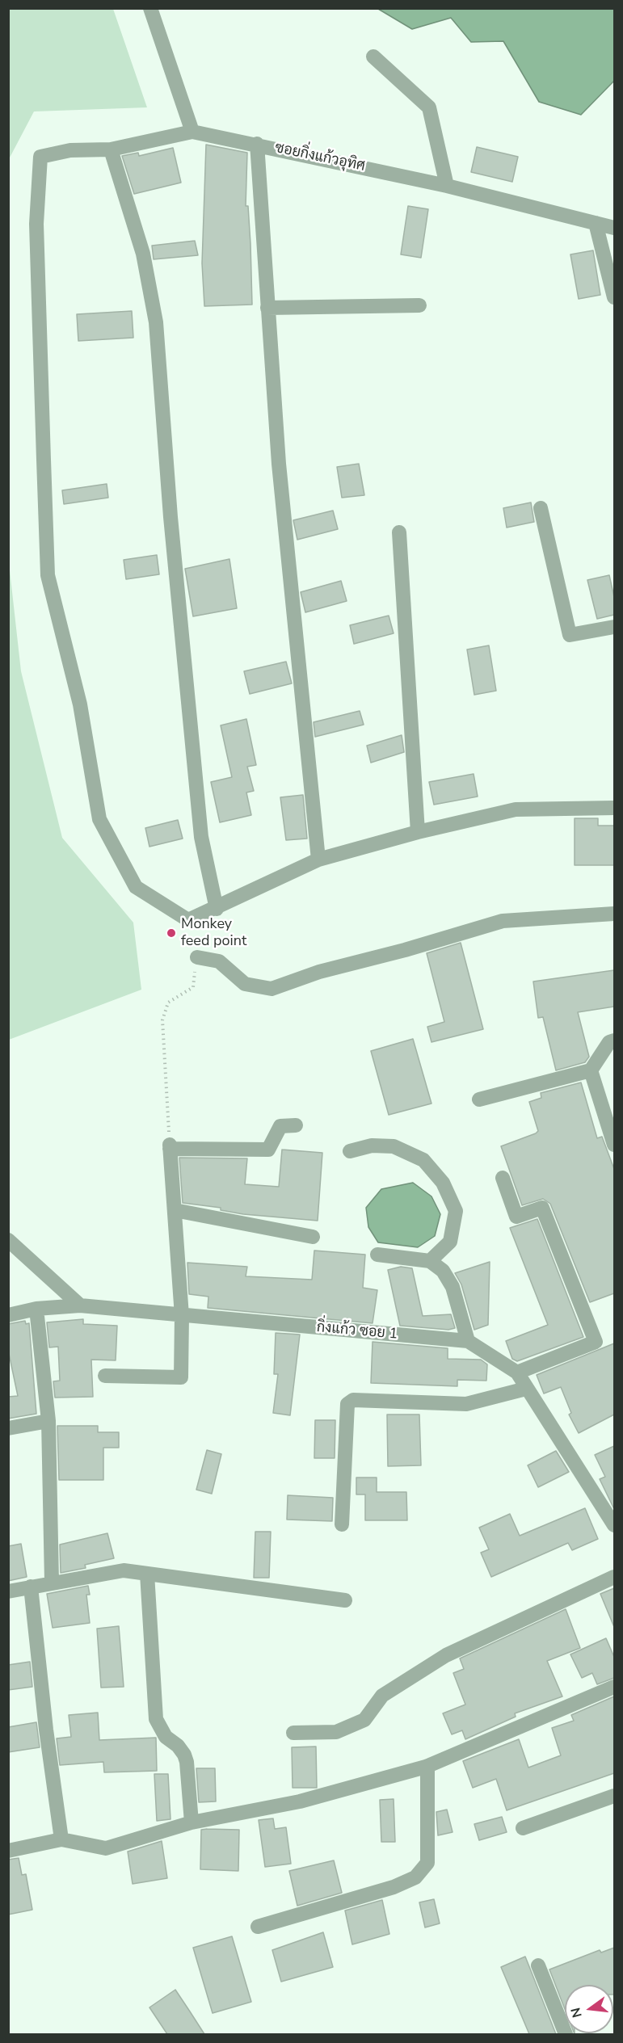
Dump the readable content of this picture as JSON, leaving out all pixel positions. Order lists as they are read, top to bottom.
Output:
{
  "streets": {
    "street": ["ซอยกิ่งแก้วอุทิศ", "กิ่งแก้ว ซอย 1"]
  },
  "places": ["Monkey feed point"],
  "north": "left"
}
